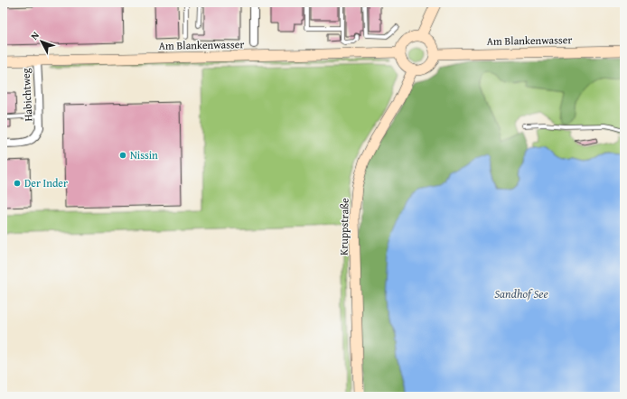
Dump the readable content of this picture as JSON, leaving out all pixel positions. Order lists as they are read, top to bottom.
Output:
{
  "streets": {
    "street": ["Am Blankenwasser", "Habichtweg", "Kruppstraße"]
  },
  "crossings": [
    ["Am Blankenwasser", "Habichtweg"],
    ["Am Blankenwasser", "Kruppstraße"]
  ],
  "water": ["Sandhof See"],
  "places": ["Nissin", "Der Inder"],
  "north": "top left"
}
